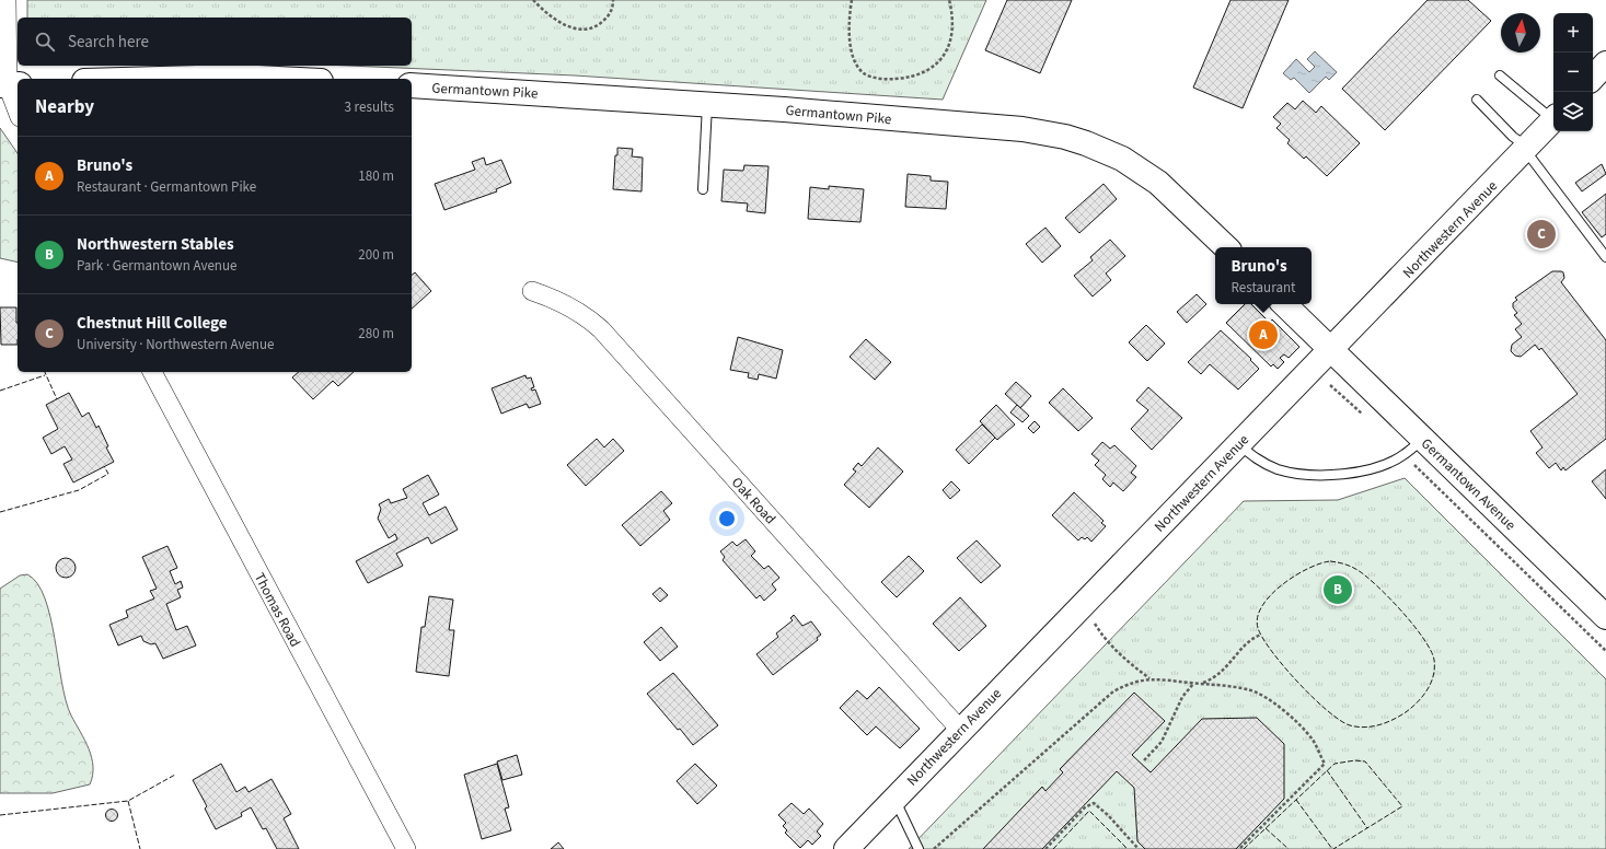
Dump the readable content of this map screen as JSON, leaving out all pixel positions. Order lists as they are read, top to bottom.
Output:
{
  "streets": {
    "main road": ["Germantown Pike", "Northwestern Avenue", "Germantown Avenue"],
    "street": ["Oak Road", "Thomas Road"]
  },
  "crossings": [
    ["Northwestern Avenue", "Germantown Avenue"],
    ["Northwestern Avenue", "Oak Road"]
  ],
  "north": "top",
  "page": {
    "map_buttons": ["+", "−"],
    "search": "Search here",
    "heading": ["Nearby", "3 results"],
    "list": [
      {
        "mark": "A",
        "name": "Bruno's",
        "note": "Restaurant · Germantown Pike",
        "value": "180 m"
      },
      {
        "mark": "B",
        "name": "Northwestern Stables",
        "note": "Park · Germantown Avenue",
        "value": "200 m"
      },
      {
        "mark": "C",
        "name": "Chestnut Hill College",
        "note": "University · Northwestern Avenue",
        "value": "280 m"
      }
    ],
    "pins": ["C", "A", "B"],
    "popup": ["Bruno's", "Restaurant"]
  }
}
